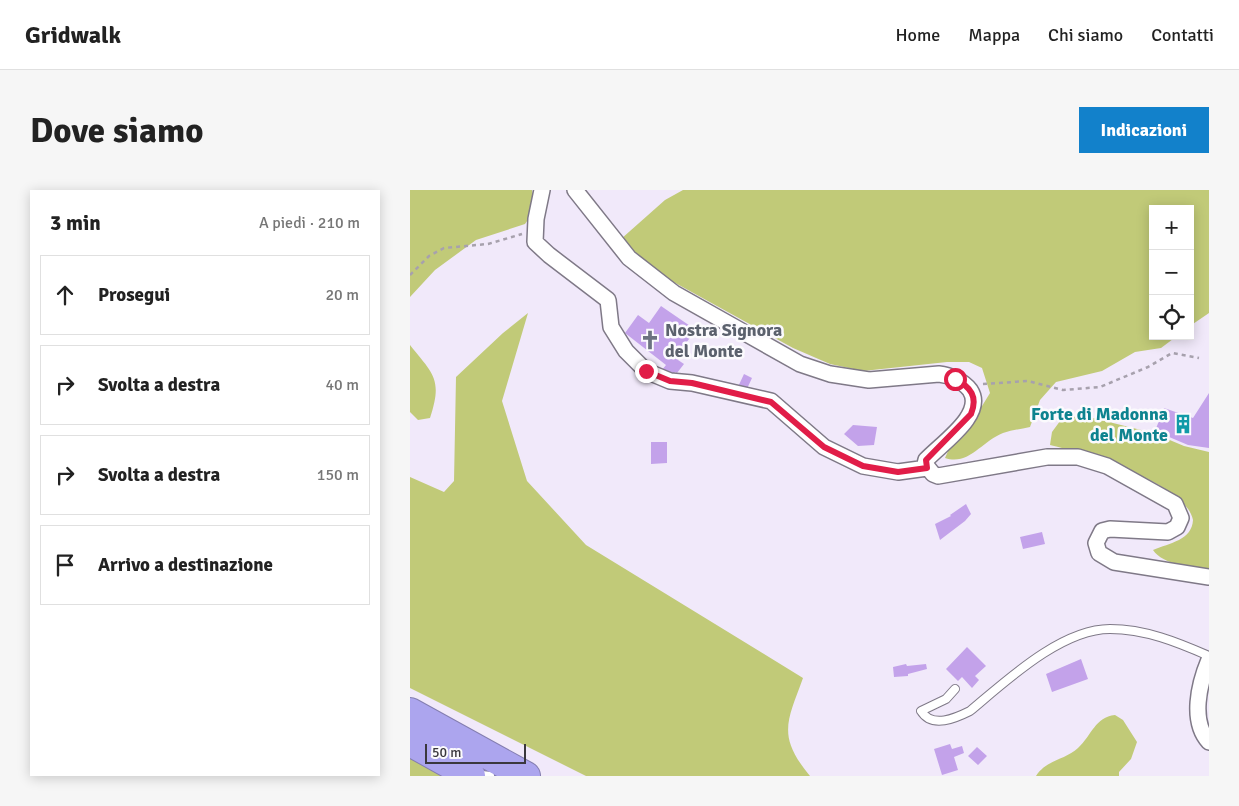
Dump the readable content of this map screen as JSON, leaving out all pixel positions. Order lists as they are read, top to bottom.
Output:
{
  "places": {
    "church": ["Nostra Signora del Monte"],
    "building": ["Forte di Madonna del Monte"]
  },
  "scale_bar": "50 m",
  "page": {
    "header": "Gridwalk",
    "nav": [
      "Home",
      "Mappa",
      "Chi siamo",
      "Contatti"
    ],
    "buttons": "Indicazioni",
    "title": "Dove siamo",
    "heading": ["3 min", "A piedi · 210 m"],
    "map_buttons": ["+", "−"],
    "list": [
      ["Prosegui", "20 m"],
      ["Svolta a destra", "40 m"],
      ["Svolta a destra", "150 m"],
      "Arrivo a destinazione"
    ],
    "scale": "50 m"
  }
}
